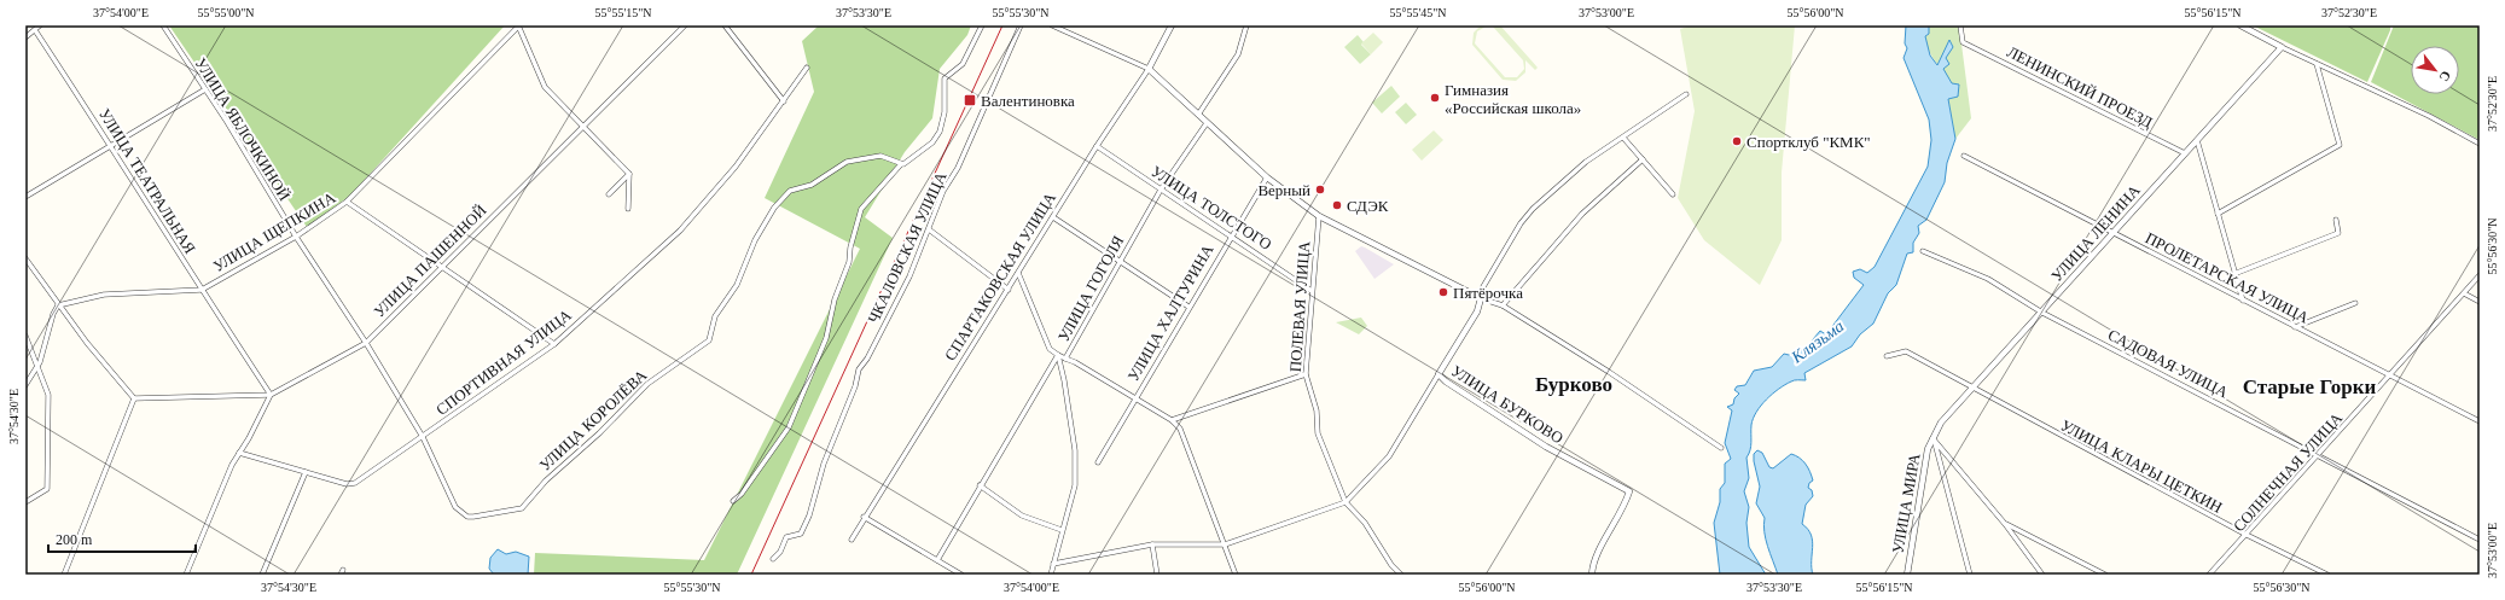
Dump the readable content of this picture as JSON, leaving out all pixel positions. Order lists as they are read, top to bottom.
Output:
{
  "streets": {
    "street": [
      "ЛЕНИНСКИЙ ПРОЕЗД",
      "УЛИЦА ЯБЛОЧКИНОЙ",
      "УЛИЦА ТЕАТРАЛЬНАЯ",
      "УЛИЦА ТОЛСТОГО",
      "УЛИЦА ЩЕПКИНА",
      "УЛИЦА ЛЕНИНА",
      "ЧКАЛОВСКАЯ УЛИЦА",
      "УЛИЦА ПАШЕННОЙ",
      "СПАРТАКОВСКАЯ УЛИЦА",
      "ПРОЛЕТАРСКАЯ УЛИЦА",
      "УЛИЦА ГОГОЛЯ",
      "ПОЛЕВАЯ УЛИЦА",
      "УЛИЦА ХАЛТУРИНА",
      "СПОРТИВНАЯ УЛИЦА",
      "САДОВАЯ УЛИЦА",
      "УЛИЦА БУРКОВО",
      "УЛИЦА КОРОЛЁВА",
      "УЛИЦА КЛАРЫ ЦЕТКИН",
      "СОЛНЕЧНАЯ УЛИЦА",
      "УЛИЦА МИРА"
    ]
  },
  "crossings": [
    ["ЛЕНИНСКИЙ ПРОЕЗД", "УЛИЦА ЛЕНИНА"],
    ["УЛИЦА ЯБЛОЧКИНОЙ", "УЛИЦА ЩЕПКИНА"],
    ["УЛИЦА ЯБЛОЧКИНОЙ", "УЛИЦА ПАШЕННОЙ"],
    ["УЛИЦА ЯБЛОЧКИНОЙ", "УЛИЦА КОРОЛЁВА"],
    ["УЛИЦА ТЕАТРАЛЬНАЯ", "УЛИЦА ЩЕПКИНА"],
    ["УЛИЦА ТЕАТРАЛЬНАЯ", "УЛИЦА ПАШЕННОЙ"],
    ["УЛИЦА ТОЛСТОГО", "СПАРТАКОВСКАЯ УЛИЦА"],
    ["УЛИЦА ТОЛСТОГО", "УЛИЦА ГОГОЛЯ"],
    ["УЛИЦА ТОЛСТОГО", "ПОЛЕВАЯ УЛИЦА"],
    ["УЛИЦА ТОЛСТОГО", "УЛИЦА ХАЛТУРИНА"],
    ["УЛИЦА ЛЕНИНА", "ПРОЛЕТАРСКАЯ УЛИЦА"],
    ["УЛИЦА ЛЕНИНА", "САДОВАЯ УЛИЦА"],
    ["УЛИЦА ЛЕНИНА", "УЛИЦА КЛАРЫ ЦЕТКИН"],
    ["УЛИЦА ЛЕНИНА", "УЛИЦА МИРА"],
    ["УЛИЦА ПАШЕННОЙ", "УЛИЦА КОРОЛЁВА"],
    ["ПРОЛЕТАРСКАЯ УЛИЦА", "СОЛНЕЧНАЯ УЛИЦА"],
    ["СПОРТИВНАЯ УЛИЦА", "УЛИЦА КОРОЛЁВА"],
    ["САДОВАЯ УЛИЦА", "СОЛНЕЧНАЯ УЛИЦА"],
    ["УЛИЦА КЛАРЫ ЦЕТКИН", "СОЛНЕЧНАЯ УЛИЦА"]
  ],
  "districts": ["Бурково", "Старые Горки"],
  "water": ["Клязьма"],
  "places": {
    "other": [
      "Гимназия «Российская школа»",
      "Спортклуб \"КМК\"",
      "Верный",
      "СДЭК",
      "Пятёрочка"
    ],
    "transit": ["Валентиновка"]
  },
  "scale_bar": "200 m",
  "north": "bottom right",
  "coordinates": [
    "37°54'00\"E",
    "55°55'00\"N",
    "55°55'15\"N",
    "37°53'30\"E",
    "55°55'30\"N",
    "55°55'45\"N",
    "37°53'00\"E",
    "55°56'00\"N",
    "55°56'15\"N",
    "37°52'30\"E",
    "55°56'30\"N",
    "37°54'30\"E"
  ]
}
